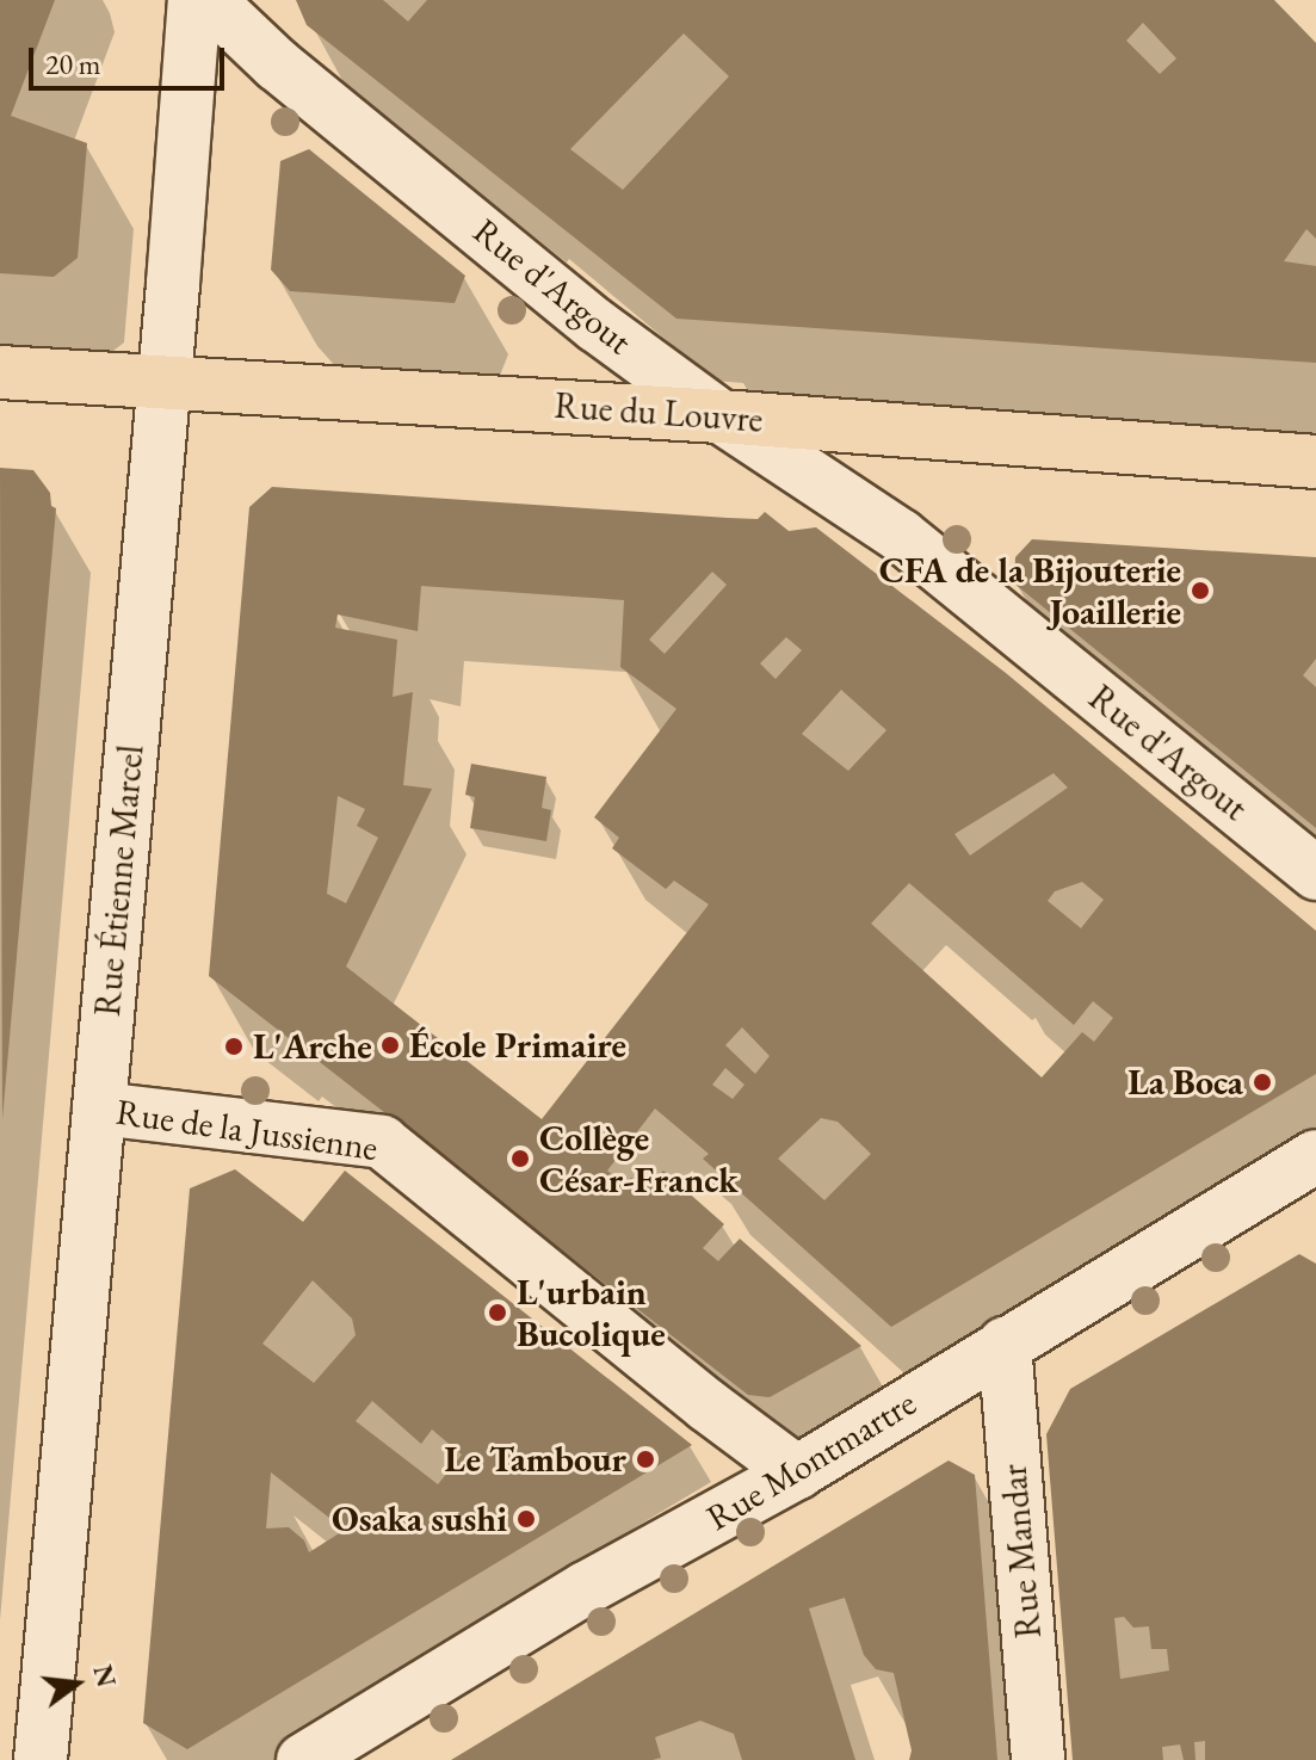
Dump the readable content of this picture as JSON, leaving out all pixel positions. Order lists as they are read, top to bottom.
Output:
{
  "streets": {
    "main road": ["Rue du Louvre"],
    "street": [
      "Rue d'Argout",
      "Rue Étienne Marcel",
      "Rue de la Jussienne",
      "Rue Montmartre",
      "Rue Mandar"
    ]
  },
  "crossings": [
    ["Rue d'Argout", "Rue du Louvre"],
    ["Rue du Louvre", "Rue Étienne Marcel"],
    ["Rue Étienne Marcel", "Rue de la Jussienne"],
    ["Rue de la Jussienne", "Rue Montmartre"],
    ["Rue Montmartre", "Rue Mandar"]
  ],
  "places": [
    "CFA de la Bijouterie Joaillerie",
    "École Primaire",
    "L'Arche",
    "La Boca",
    "Collège César-Franck",
    "L'urbain Bucolique",
    "Le Tambour",
    "Osaka sushi"
  ],
  "scale_bar": "20 m",
  "north": "right"
}
